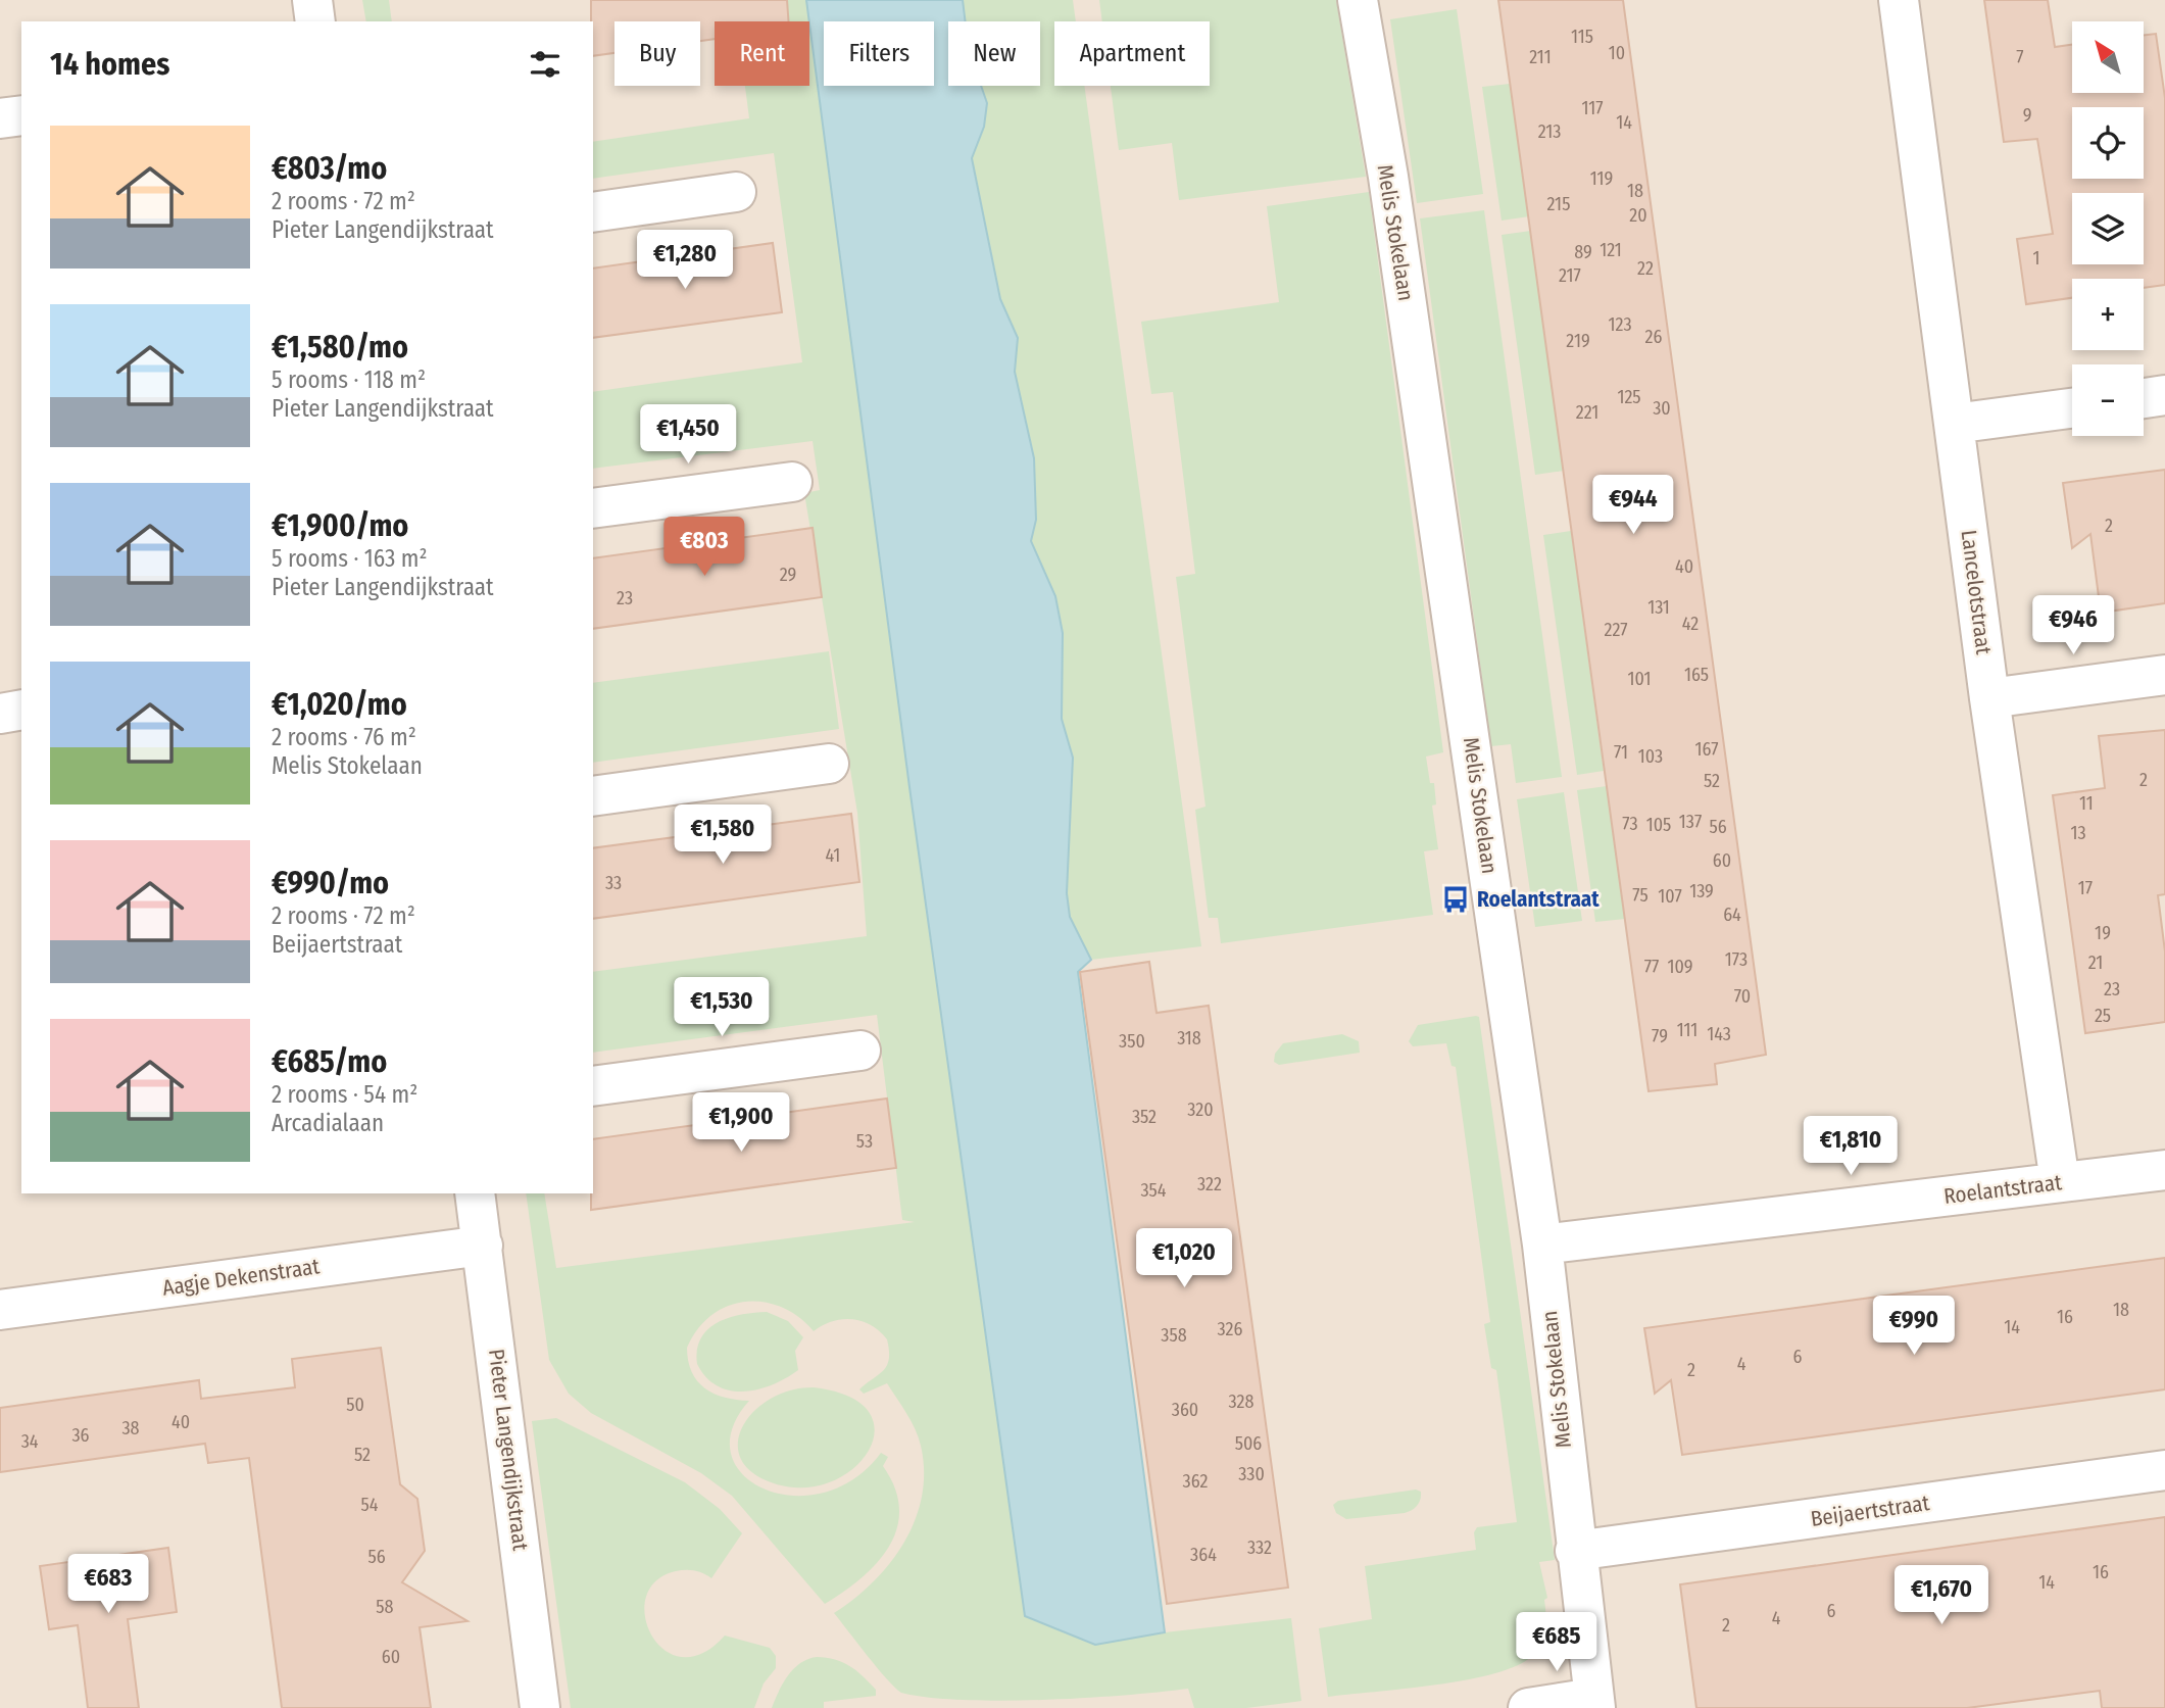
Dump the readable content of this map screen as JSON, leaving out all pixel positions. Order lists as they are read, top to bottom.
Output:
{
  "streets": {
    "street": [
      "Melis Stokelaan",
      "Lancelotstraat",
      "Roelantstraat",
      "Aagje Dekenstraat",
      "Pieter Langendijkstraat",
      "Beijaertstraat"
    ]
  },
  "crossings": [
    ["Melis Stokelaan", "Roelantstraat"],
    ["Melis Stokelaan", "Beijaertstraat"],
    ["Lancelotstraat", "Roelantstraat"],
    ["Aagje Dekenstraat", "Pieter Langendijkstraat"]
  ],
  "places": {
    "bus stop": ["Roelantstraat"]
  },
  "house_numbers": [
    "115",
    "10",
    "211",
    "7",
    "117",
    "9",
    "14",
    "213",
    "119",
    "18",
    "215",
    "20",
    "121",
    "89",
    "1",
    "22",
    "217",
    "123",
    "26",
    "219",
    "125",
    "30",
    "221",
    "2",
    "40",
    "29",
    "23",
    "131",
    "42",
    "227",
    "165",
    "101",
    "167",
    "71",
    "103",
    "2",
    "52",
    "11",
    "137",
    "73",
    "105",
    "56",
    "13",
    "41",
    "60",
    "33",
    "17",
    "139",
    "75",
    "107",
    "64",
    "19",
    "173",
    "21",
    "77",
    "109",
    "23",
    "70",
    "25",
    "111",
    "143",
    "79",
    "318",
    "350",
    "320",
    "352",
    "53",
    "322",
    "354",
    "18",
    "16",
    "14",
    "326",
    "358",
    "6",
    "4",
    "2",
    "328",
    "50",
    "360",
    "40",
    "38",
    "36",
    "34",
    "506",
    "52",
    "330",
    "362",
    "54",
    "332",
    "364",
    "56",
    "16",
    "14",
    "58",
    "6",
    "4",
    "2",
    "60"
  ],
  "north": "top left",
  "page": {
    "map_buttons": ["+", "−"],
    "chip": [
      "Buy",
      "Rent",
      "Filters",
      "New",
      "Apartment"
    ],
    "heading": "14 homes",
    "list": [
      {
        "name": "€803/mo",
        "note": "2 rooms · 72 m² · Pieter Langendijkstraat"
      },
      {
        "name": "€1,580/mo",
        "note": "5 rooms · 118 m² · Pieter Langendijkstraat"
      },
      {
        "name": "€1,900/mo",
        "note": "5 rooms · 163 m² · Pieter Langendijkstraat"
      },
      {
        "name": "€1,020/mo",
        "note": "2 rooms · 76 m² · Melis Stokelaan"
      },
      {
        "name": "€990/mo",
        "note": "2 rooms · 72 m² · Beijaertstraat"
      },
      {
        "name": "€685/mo",
        "note": "2 rooms · 54 m² · Arcadialaan"
      }
    ],
    "price": [
      "€1,280",
      "€1,450",
      "€944",
      "€803",
      "€946",
      "€1,580",
      "€1,530",
      "€1,900",
      "€1,810",
      "€1,020",
      "€990",
      "€683",
      "€1,670",
      "€685"
    ]
  }
}
